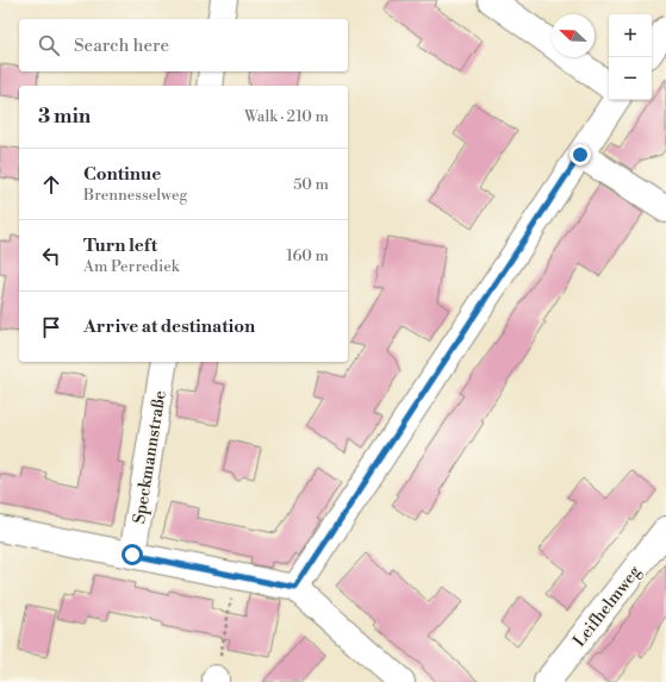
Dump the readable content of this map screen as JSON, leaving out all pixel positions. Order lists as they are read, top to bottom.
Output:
{
  "streets": {
    "street": ["Speckmannstraße", "Leifhelmweg"]
  },
  "north": "top left",
  "page": {
    "map_buttons": ["+", "−"],
    "search": "Search here",
    "heading": ["3 min", "Walk · 210 m"],
    "list": [
      ["Continue", "Brennesselweg", "50 m"],
      ["Turn left", "Am Perrediek", "160 m"],
      "Arrive at destination"
    ]
  }
}
